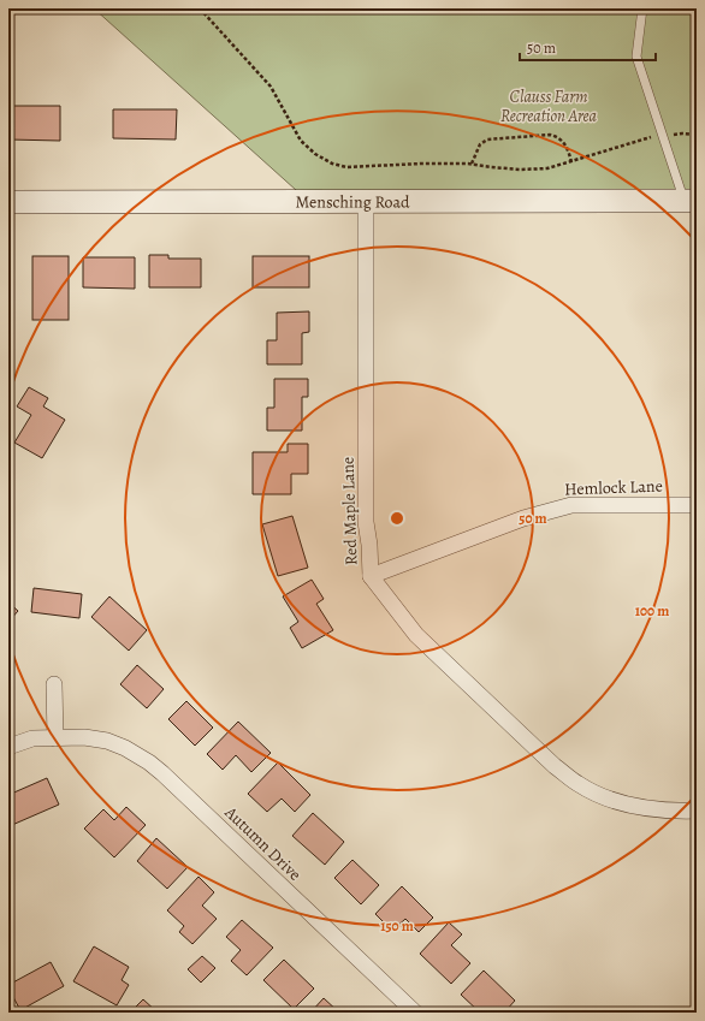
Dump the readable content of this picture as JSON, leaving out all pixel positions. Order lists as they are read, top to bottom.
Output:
{
  "streets": {
    "street": [
      "Mensching Road",
      "Hemlock Lane",
      "Red Maple Lane",
      "Autumn Drive"
    ]
  },
  "crossings": [
    ["Mensching Road", "Red Maple Lane"],
    ["Hemlock Lane", "Red Maple Lane"]
  ],
  "parks": ["Clauss Farm Recreation Area"],
  "scale_bar": "50 m",
  "rings": ["50 m", "100 m", "150 m"]
}
